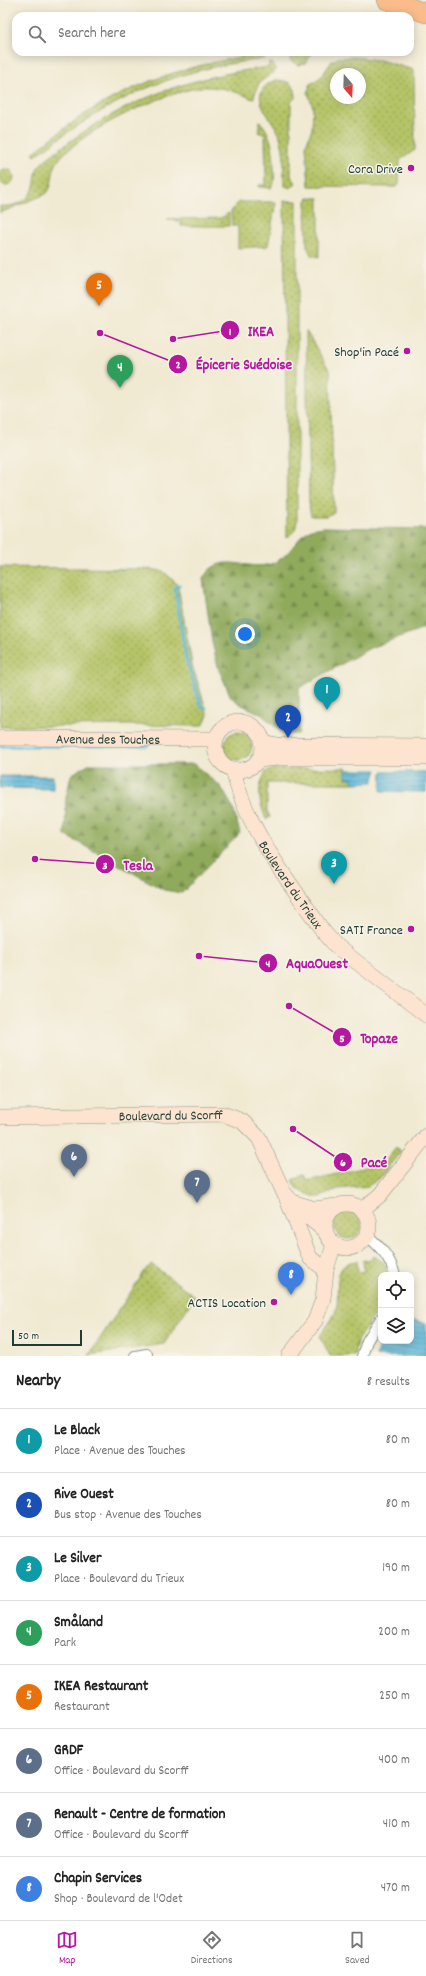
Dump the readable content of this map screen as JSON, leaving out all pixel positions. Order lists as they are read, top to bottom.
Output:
{
  "streets": {
    "street": ["Avenue des Touches", "Boulevard du Trieux", "Boulevard du Scorff"]
  },
  "crossings": [
    ["Avenue des Touches", "Boulevard du Trieux"]
  ],
  "places": [
    "Cora Drive",
    "Épicerie Suédoise",
    "IKEA",
    "Shop'in Pacé",
    "Tesla",
    "SATI France",
    "AquaOuest",
    "Topaze",
    "Pacé",
    "ACTIS Location"
  ],
  "scale_bar": "50 m",
  "north": "bottom",
  "page": {
    "search": "Search here",
    "pins": [
      "5",
      "4",
      "1",
      "2",
      "3",
      "6",
      "7",
      "8"
    ],
    "scale": "50 m",
    "heading": ["Nearby", "8 results"],
    "list": [
      {
        "mark": "1",
        "name": "Le Black",
        "note": "Place · Avenue des Touches",
        "value": "80 m"
      },
      {
        "mark": "2",
        "name": "Rive Ouest",
        "note": "Bus stop · Avenue des Touches",
        "value": "80 m"
      },
      {
        "mark": "3",
        "name": "Le Silver",
        "note": "Place · Boulevard du Trieux",
        "value": "190 m"
      },
      {
        "mark": "4",
        "name": "Småland",
        "note": "Park",
        "value": "200 m"
      },
      {
        "mark": "5",
        "name": "IKEA Restaurant",
        "note": "Restaurant",
        "value": "250 m"
      },
      {
        "mark": "6",
        "name": "GRDF",
        "note": "Office · Boulevard du Scorff",
        "value": "400 m"
      },
      {
        "mark": "7",
        "name": "Renault - Centre de formation",
        "note": "Office · Boulevard du Scorff",
        "value": "410 m"
      },
      {
        "mark": "8",
        "name": "Chapin Services",
        "note": "Shop · Boulevard de l'Odet",
        "value": "470 m"
      }
    ],
    "nav": ["Map", "Directions", "Saved"]
  }
}
